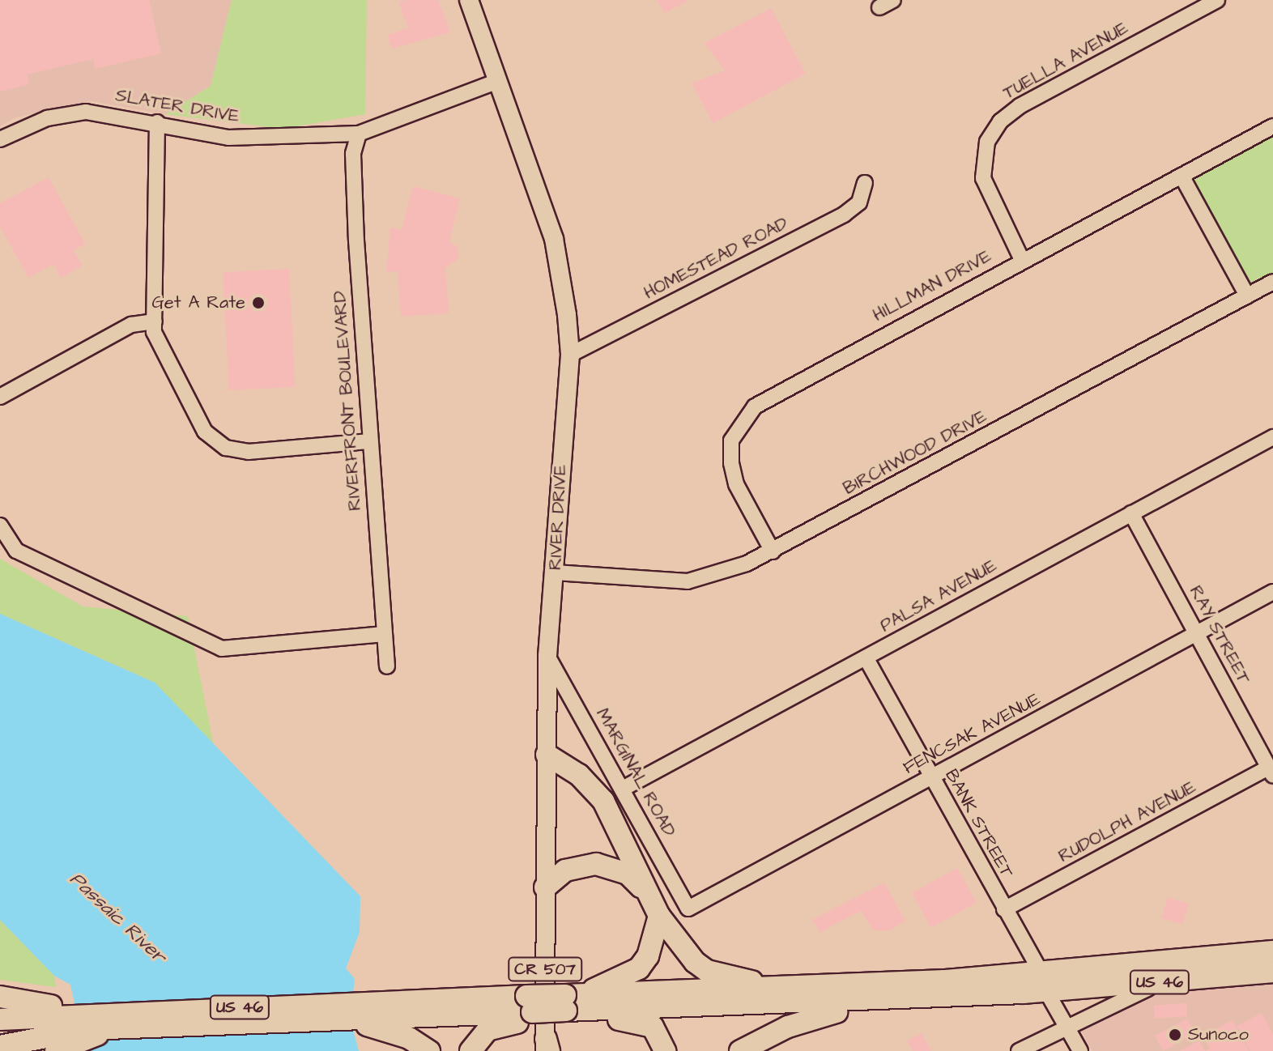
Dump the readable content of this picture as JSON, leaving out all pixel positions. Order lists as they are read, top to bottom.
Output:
{
  "streets": {
    "highway": ["US 46"],
    "main road": ["RIVER DRIVE", "CR 507"],
    "street": [
      "TUELLA AVENUE",
      "SLATER DRIVE",
      "HOMESTEAD ROAD",
      "HILLMAN DRIVE",
      "RIVERFRONT BOULEVARD",
      "BIRCHWOOD DRIVE",
      "PALSA AVENUE",
      "RAY STREET",
      "FENCSAK AVENUE",
      "MARGINAL ROAD",
      "RUDOLPH AVENUE",
      "BANK STREET"
    ]
  },
  "crossings": [
    ["TUELLA AVENUE", "HILLMAN DRIVE"],
    ["SLATER DRIVE", "RIVERFRONT BOULEVARD"],
    ["SLATER DRIVE", "RIVER DRIVE"],
    ["HOMESTEAD ROAD", "RIVER DRIVE"],
    ["HILLMAN DRIVE", "BIRCHWOOD DRIVE"],
    ["BIRCHWOOD DRIVE", "RIVER DRIVE"],
    ["RIVER DRIVE", "MARGINAL ROAD"],
    ["PALSA AVENUE", "RAY STREET"],
    ["PALSA AVENUE", "MARGINAL ROAD"],
    ["PALSA AVENUE", "BANK STREET"],
    ["RAY STREET", "FENCSAK AVENUE"],
    ["RAY STREET", "RUDOLPH AVENUE"],
    ["FENCSAK AVENUE", "MARGINAL ROAD"],
    ["FENCSAK AVENUE", "BANK STREET"],
    ["RUDOLPH AVENUE", "BANK STREET"],
    ["BANK STREET", "US 46"]
  ],
  "water": ["Passaic River"],
  "places": ["Get A Rate", "Sunoco"]
}
